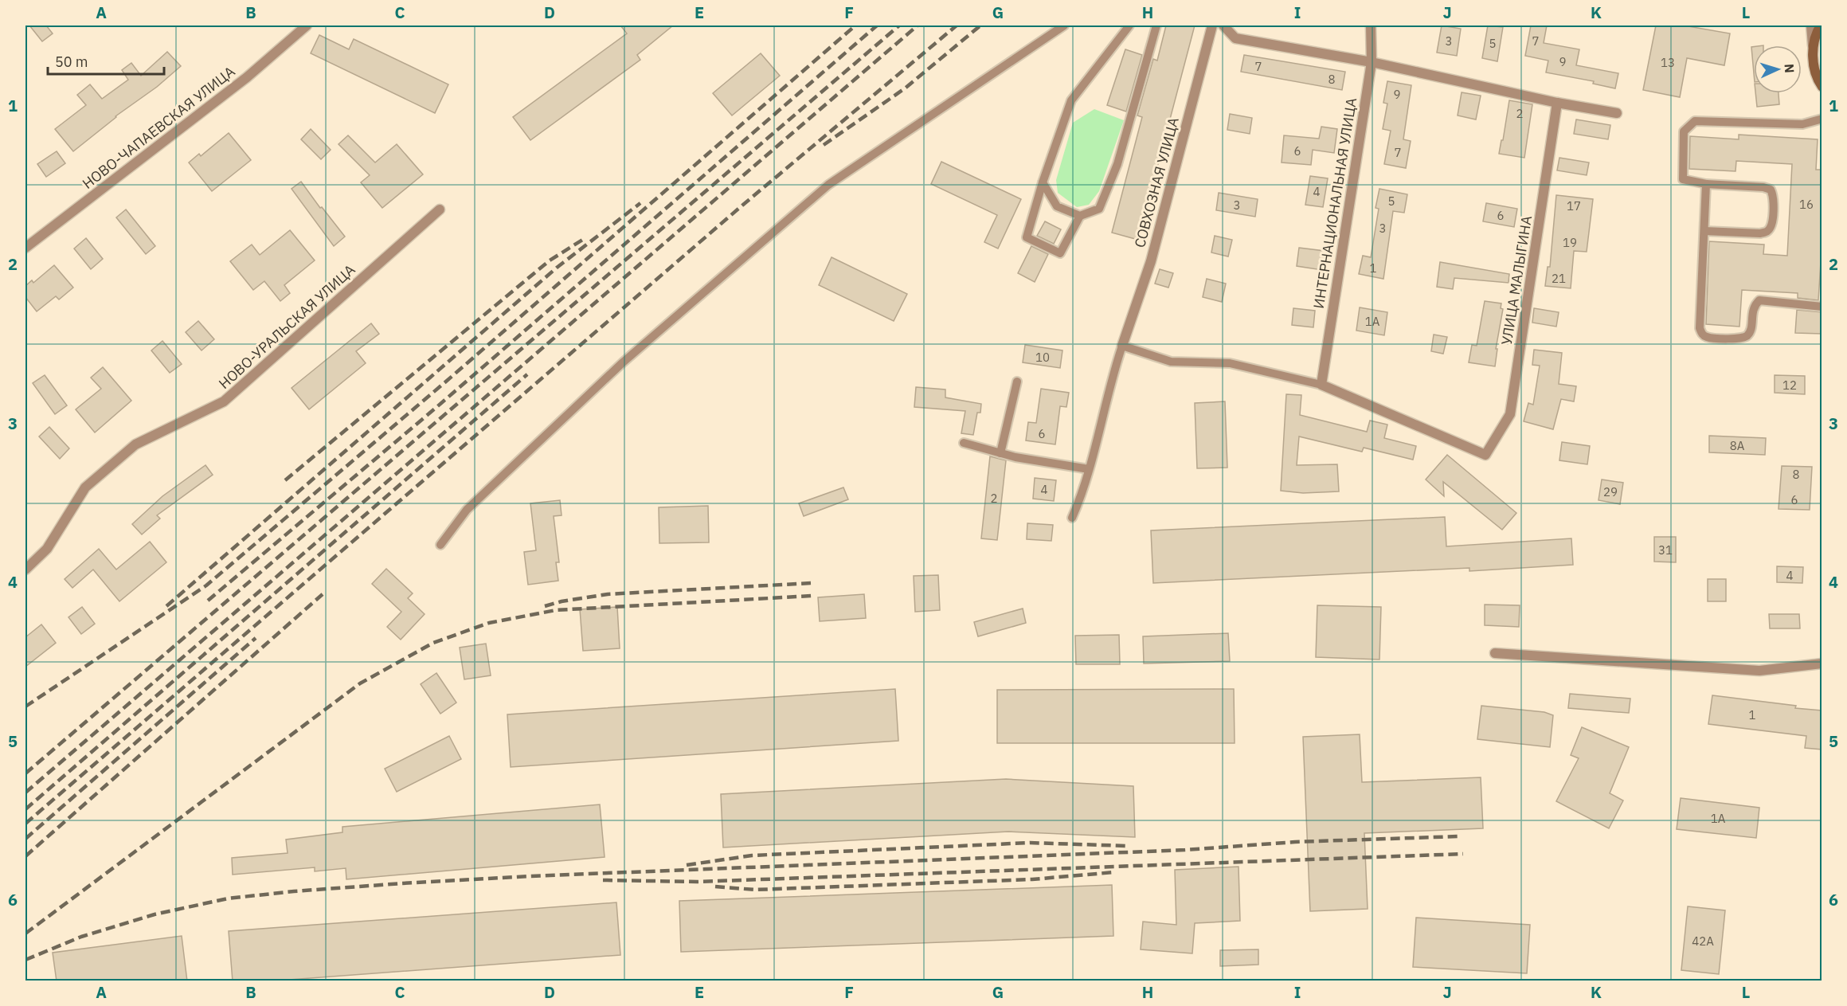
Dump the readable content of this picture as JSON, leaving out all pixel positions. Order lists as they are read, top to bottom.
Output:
{
  "streets": {
    "street": [
      "НОВО-ЧАПАЕВСКАЯ УЛИЦА",
      "СОВХОЗНАЯ УЛИЦА",
      "ИНТЕРНАЦИОНАЛЬНАЯ УЛИЦА",
      "УЛИЦА МАЛЫГИНА",
      "НОВО-УРАЛЬСКАЯ УЛИЦА"
    ]
  },
  "crossings": [
    ["ИНТЕРНАЦИОНАЛЬНАЯ УЛИЦА", "УЛИЦА МАЛЫГИНА"]
  ],
  "house_numbers": [
    "3",
    "7",
    "5",
    "9",
    "13",
    "7",
    "8",
    "9",
    "2",
    "6",
    "7",
    "4",
    "5",
    "16",
    "3",
    "17",
    "6",
    "3",
    "19",
    "1",
    "21",
    "1А",
    "10",
    "12",
    "6",
    "8А",
    "8",
    "4",
    "29",
    "2",
    "6",
    "31",
    "4",
    "1",
    "1А",
    "42А"
  ],
  "scale_bar": "50 m",
  "north": "right",
  "grid": {
    "columns": [
      "A",
      "B",
      "C",
      "D",
      "E",
      "F",
      "G",
      "H",
      "I",
      "J",
      "K",
      "L"
    ],
    "rows": [
      "1",
      "2",
      "3",
      "4",
      "5",
      "6"
    ]
  }
}
